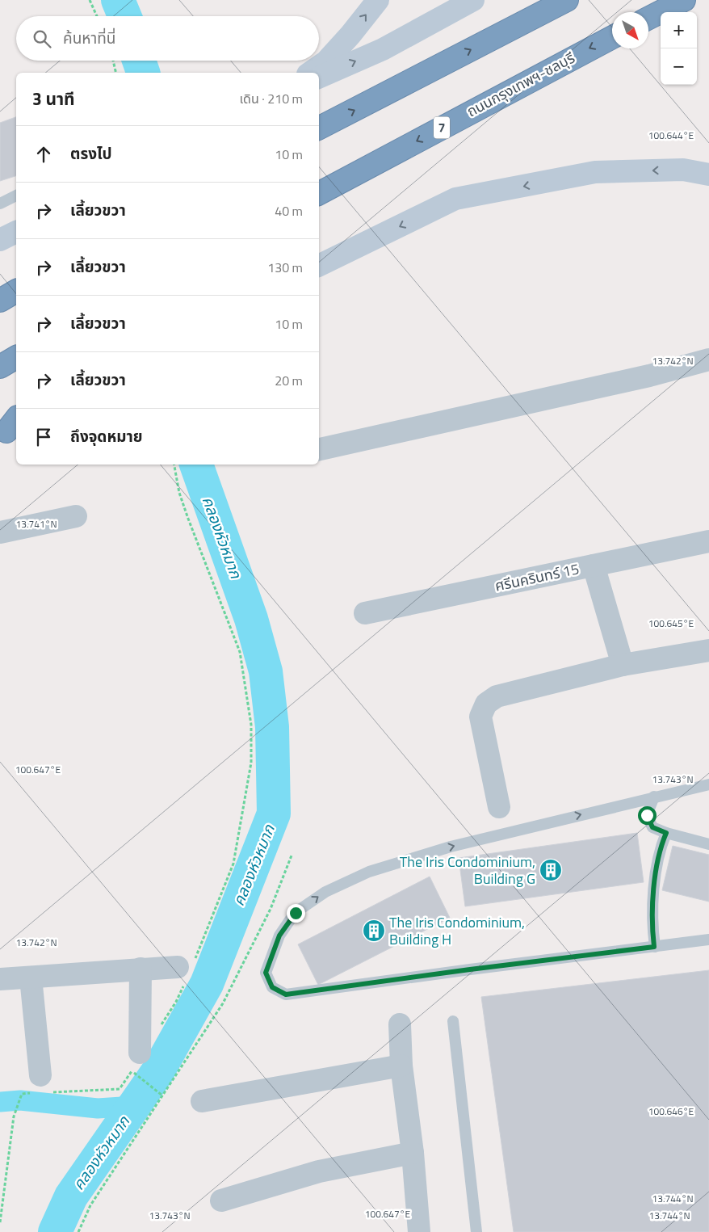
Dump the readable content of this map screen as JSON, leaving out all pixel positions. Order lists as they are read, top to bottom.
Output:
{
  "streets": {
    "highway": ["ถนนกรุงเทพฯ-ชลบุรี", "7"],
    "street": ["ศรีนครินทร์ 15"]
  },
  "water": ["คลองหัวหมาก"],
  "places": {
    "building": ["The Iris Condominium, Building G", "The Iris Condominium, Building H"]
  },
  "north": "bottom right",
  "page": {
    "map_buttons": ["+", "−"],
    "search": "ค้นหาที่นี่",
    "heading": ["3 นาที", "เดิน · 210 m"],
    "list": [
      ["ตรงไป", "10 m"],
      ["เลี้ยวขวา", "40 m"],
      ["เลี้ยวขวา", "130 m"],
      ["เลี้ยวขวา", "10 m"],
      ["เลี้ยวขวา", "20 m"],
      "ถึงจุดหมาย"
    ]
  },
  "coordinates": [
    "100.644°E",
    "13.742°N",
    "13.741°N",
    "100.645°E",
    "100.647°E",
    "13.743°N",
    "100.646°E",
    "13.744°N"
  ]
}
